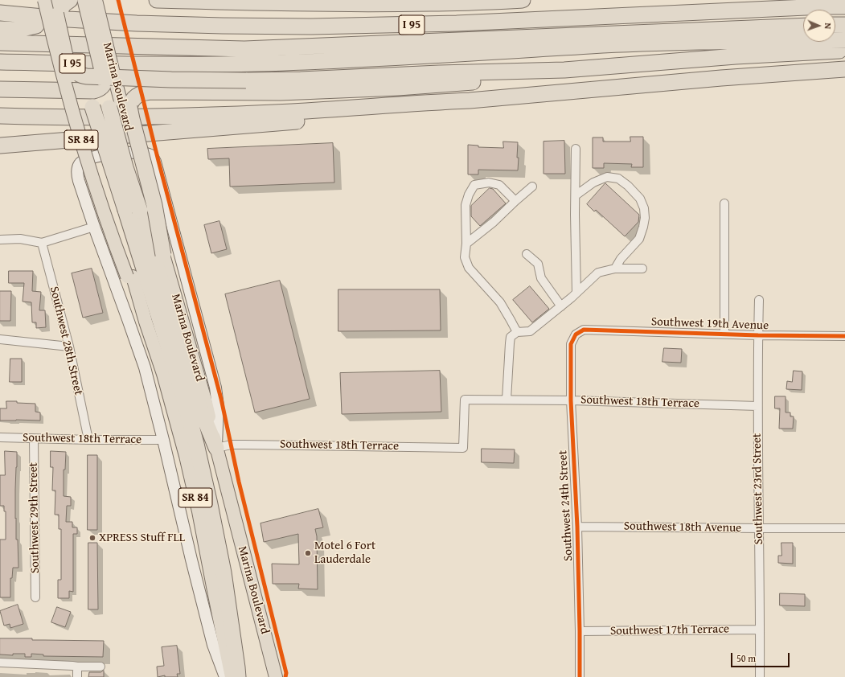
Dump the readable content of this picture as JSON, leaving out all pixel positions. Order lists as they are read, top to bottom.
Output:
{
  "streets": {
    "highway": ["I 95"],
    "main road": ["Marina Boulevard", "SR 84"],
    "street": [
      "Southwest 19th Avenue",
      "Southwest 28th Street",
      "Southwest 18th Terrace",
      "Southwest 23rd Street",
      "Southwest 24th Street",
      "Southwest 29th Street",
      "Southwest 18th Avenue",
      "Southwest 17th Terrace"
    ]
  },
  "crossings": [
    ["Marina Boulevard", "Southwest 18th Terrace"],
    ["Southwest 19th Avenue", "Southwest 23rd Street"],
    ["Southwest 19th Avenue", "Southwest 24th Street"],
    ["Southwest 28th Street", "Southwest 18th Terrace"],
    ["Southwest 18th Terrace", "Southwest 23rd Street"],
    ["Southwest 18th Terrace", "Southwest 24th Street"],
    ["Southwest 18th Terrace", "Southwest 29th Street"],
    ["Southwest 23rd Street", "Southwest 18th Avenue"],
    ["Southwest 23rd Street", "Southwest 17th Terrace"],
    ["Southwest 24th Street", "Southwest 18th Avenue"],
    ["Southwest 24th Street", "Southwest 17th Terrace"]
  ],
  "places": ["XPRESS Stuff FLL", "Motel 6 Fort Lauderdale"],
  "scale_bar": "50 m",
  "north": "right"
}
